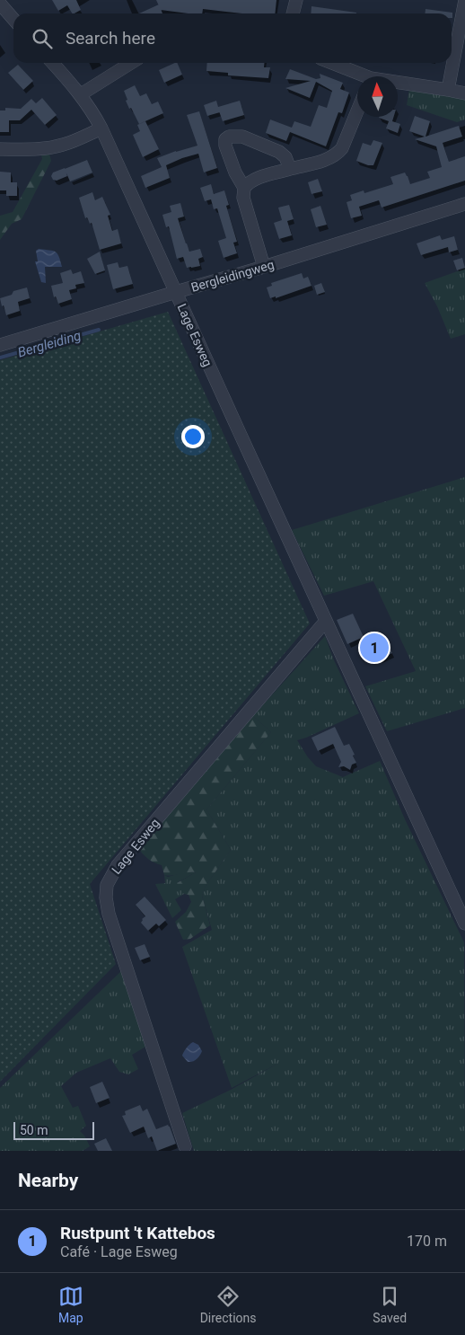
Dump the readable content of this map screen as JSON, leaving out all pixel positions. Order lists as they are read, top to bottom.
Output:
{
  "streets": {
    "street": ["Bergleidingweg", "Lage Esweg"]
  },
  "crossings": [
    ["Bergleidingweg", "Lage Esweg"]
  ],
  "water": ["Bergleiding"],
  "scale_bar": "50 m",
  "north": "top",
  "page": {
    "search": "Search here",
    "pins": "1",
    "scale": "50 m",
    "heading": "Nearby",
    "list": [
      {
        "mark": "1",
        "name": "Rustpunt 't Kattebos",
        "note": "Café · Lage Esweg",
        "value": "170 m"
      }
    ],
    "nav": ["Map", "Directions", "Saved"]
  }
}
